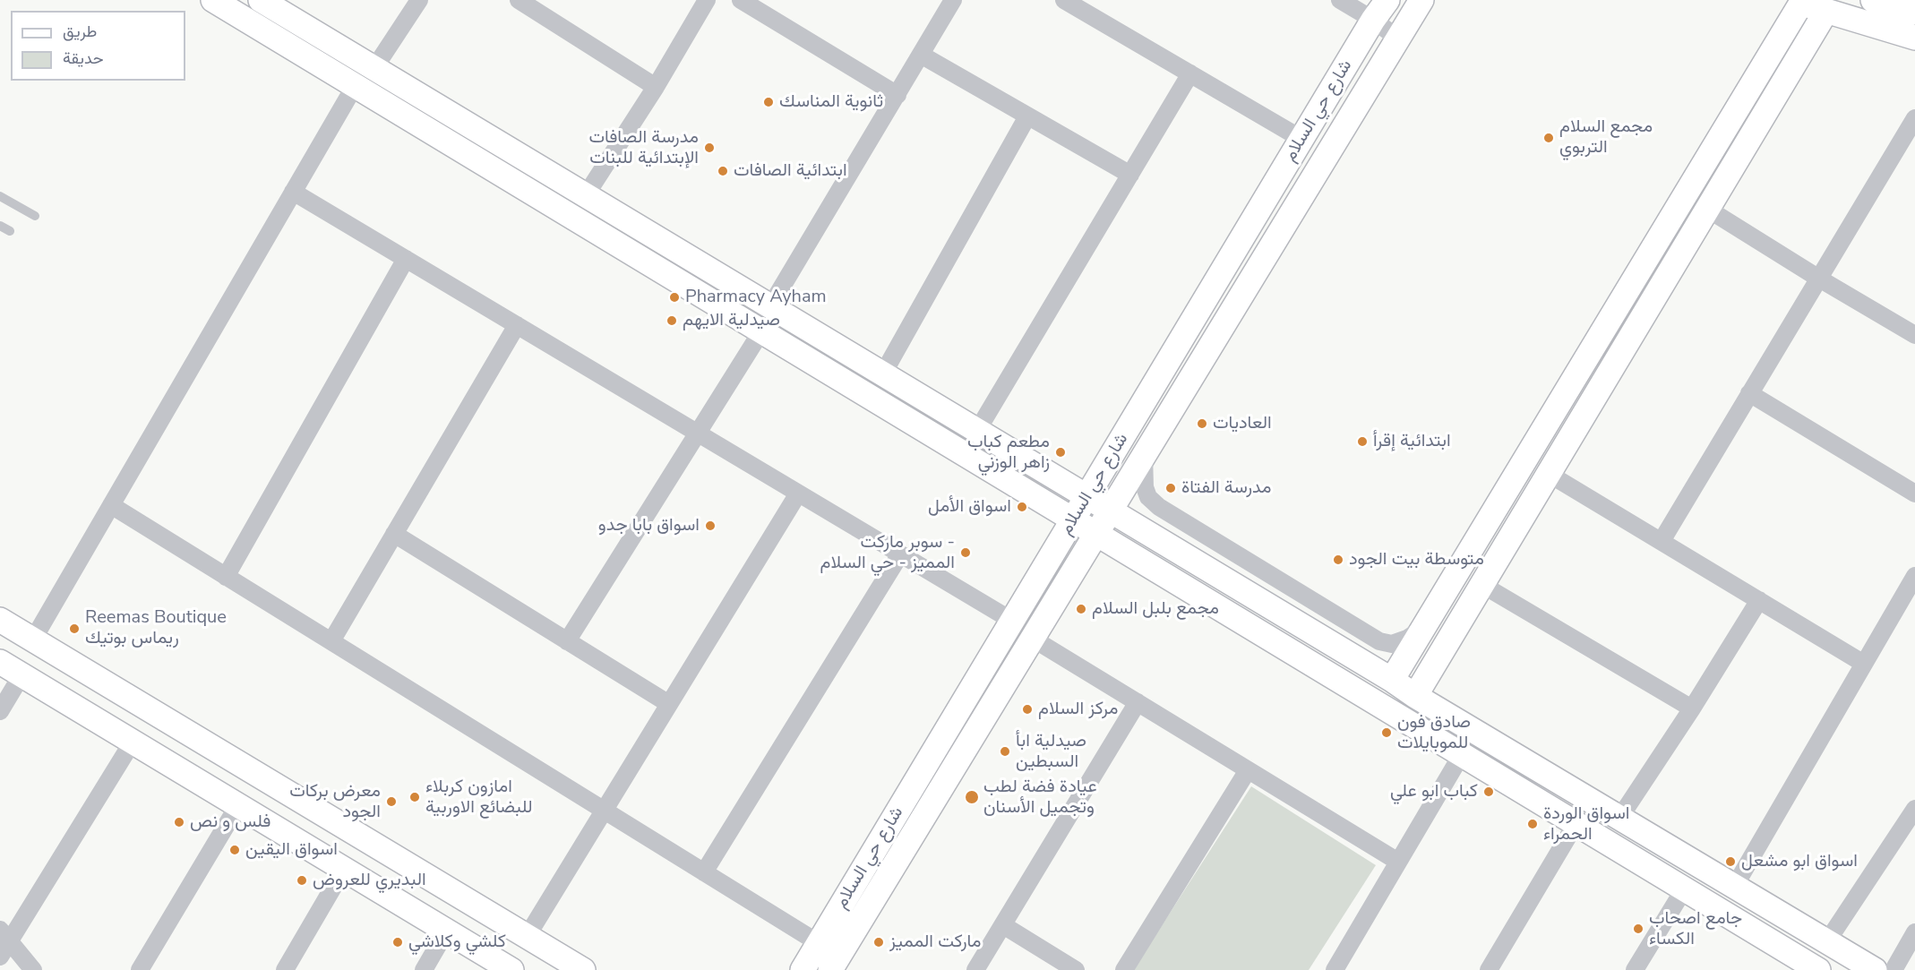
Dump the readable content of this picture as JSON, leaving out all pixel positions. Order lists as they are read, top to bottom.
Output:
{
  "streets": {
    "street": ["شارع حي السلام"]
  },
  "places": [
    "ثانوية المناسك",
    "مجمع السلام التربوي",
    "مدرسة الصافات الإبتدائية للبنات",
    "ابتدائية الصافات",
    "Pharmacy Ayham",
    "صيدلية الايهم",
    "العاديات",
    "ابتدائية إقرأ",
    "مطعم كباب زاهر الوزني",
    "مدرسة الفتاة",
    "اسواق الأمل",
    "اسواق بابا جدو",
    "سوبر ماركت - المميز - حي السلام",
    "متوسطة بيت الجود",
    "مجمع بلبل السلام",
    "Reemas Boutique ريماس بوتيك",
    "مركز السلام",
    "صادق فون للموبايلات",
    "صيدلية ابأ السبطين",
    "كباب ابو علي",
    "امازون كربلاء للبضائع الاوربية",
    "عيادة فضة لطب وتجميل الأسنان",
    "معرض بركات الجود",
    "فلس و نص",
    "اسواق الوردة الحمراء",
    "اسواق اليقين",
    "اسواق ابو مشعل",
    "البديري للعروض",
    "جامع اصحاب الكساء",
    "كلشي وكلاشي",
    "ماركت المميز"
  ],
  "legend": ["طريق", "حديقة"]
}
